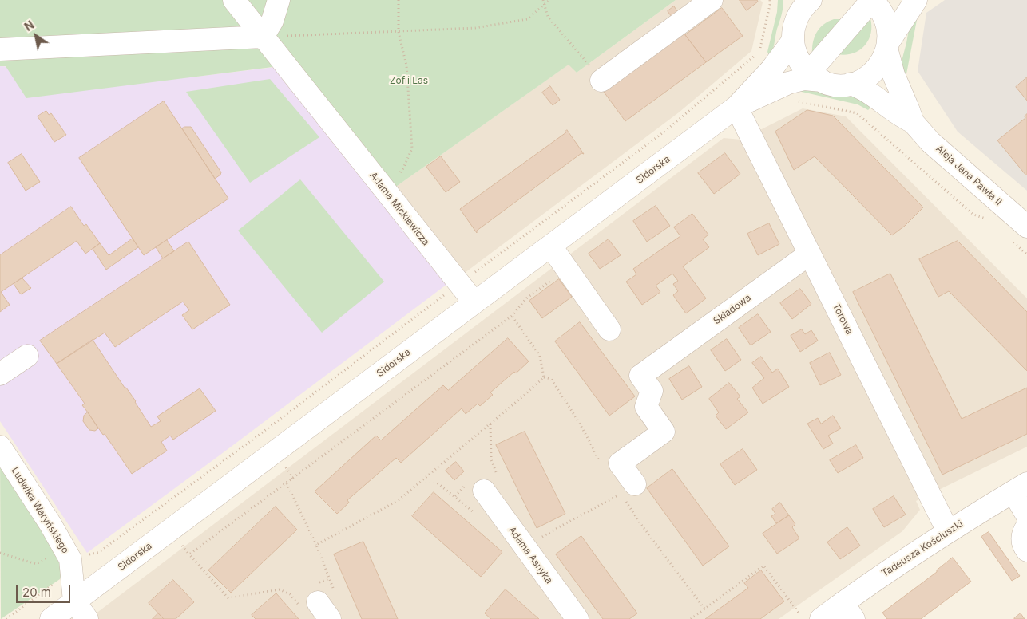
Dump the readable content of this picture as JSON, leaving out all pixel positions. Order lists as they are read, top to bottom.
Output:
{
  "streets": {
    "street": [
      "Sidorska",
      "Aleja Jana Pawła II",
      "Adama Mickiewicza",
      "Składowa",
      "Torowa",
      "Ludwika Waryńskiego",
      "Tadeusza Kościuszki",
      "Adama Asnyka"
    ]
  },
  "crossings": [
    ["Sidorska", "Aleja Jana Pawła II"],
    ["Sidorska", "Adama Mickiewicza"],
    ["Sidorska", "Torowa"],
    ["Sidorska", "Ludwika Waryńskiego"],
    ["Składowa", "Torowa"],
    ["Torowa", "Tadeusza Kościuszki"]
  ],
  "parks": ["Zofii Las"],
  "scale_bar": "20 m",
  "north": "top left"
}
